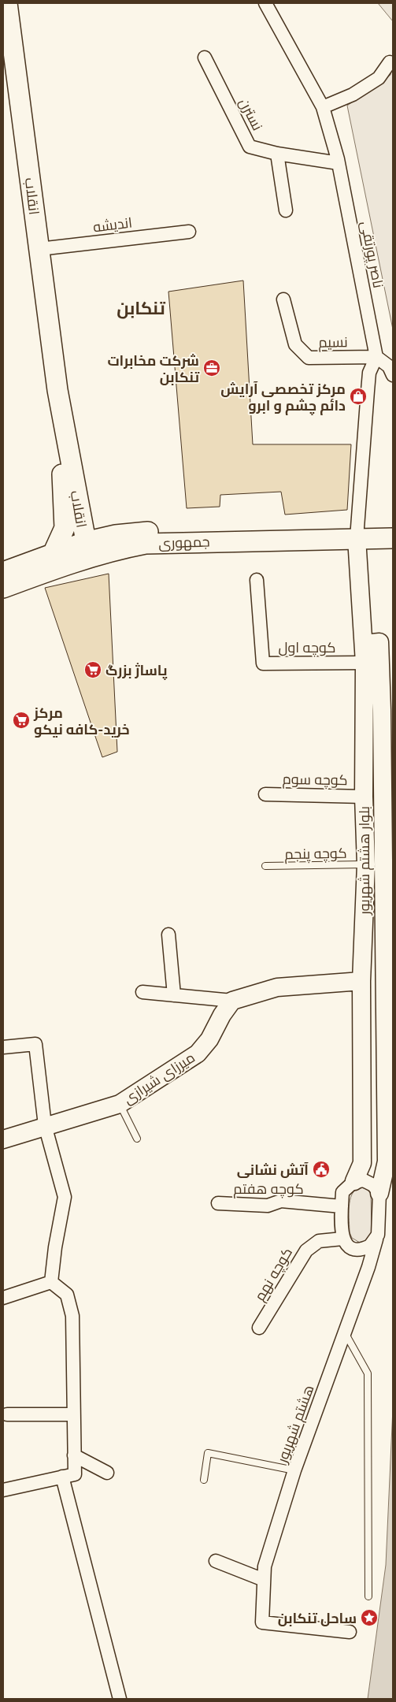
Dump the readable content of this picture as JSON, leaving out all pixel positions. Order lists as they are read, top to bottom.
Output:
{
  "streets": {
    "main road": ["انقلاب", "جمهوری"],
    "street": [
      "نسترن",
      "اندیشه",
      "ناصر پورتقی",
      "نسیم",
      "کوچه اول",
      "کوچه سوم",
      "بلوار هشتم شهریور",
      "میرزای شیرازی",
      "کوچه هفتم",
      "کوچه نهم",
      "هشتم شهریور"
    ],
    "lane": ["کوچه پنجم"]
  },
  "crossings": [
    ["نسترن", "ناصر پورتقی"],
    ["انقلاب", "اندیشه"],
    ["انقلاب", "جمهوری"],
    ["ناصر پورتقی", "نسیم"],
    ["جمهوری", "بلوار هشتم شهریور"],
    ["کوچه اول", "بلوار هشتم شهریور"],
    ["کوچه سوم", "بلوار هشتم شهریور"],
    ["کوچه پنجم", "بلوار هشتم شهریور"],
    ["بلوار هشتم شهریور", "کوچه هفتم"],
    ["بلوار هشتم شهریور", "کوچه نهم"],
    ["بلوار هشتم شهریور", "هشتم شهریور"],
    ["کوچه هفتم", "کوچه نهم"],
    ["کوچه هفتم", "هشتم شهریور"],
    ["کوچه نهم", "هشتم شهریور"]
  ],
  "districts": ["تنکابن"],
  "places": {
    "office": ["شرکت مخابرات تنکابن"],
    "shop": ["مرکز تخصصی آرایش دائم چشم و ابرو"],
    "supermarket": ["پاساژ بزرگ", "مرکز خرید-کافه نیکو"],
    "public building": ["آتش نشانی"],
    "place": ["ساحل تنکابن"]
  }
}
